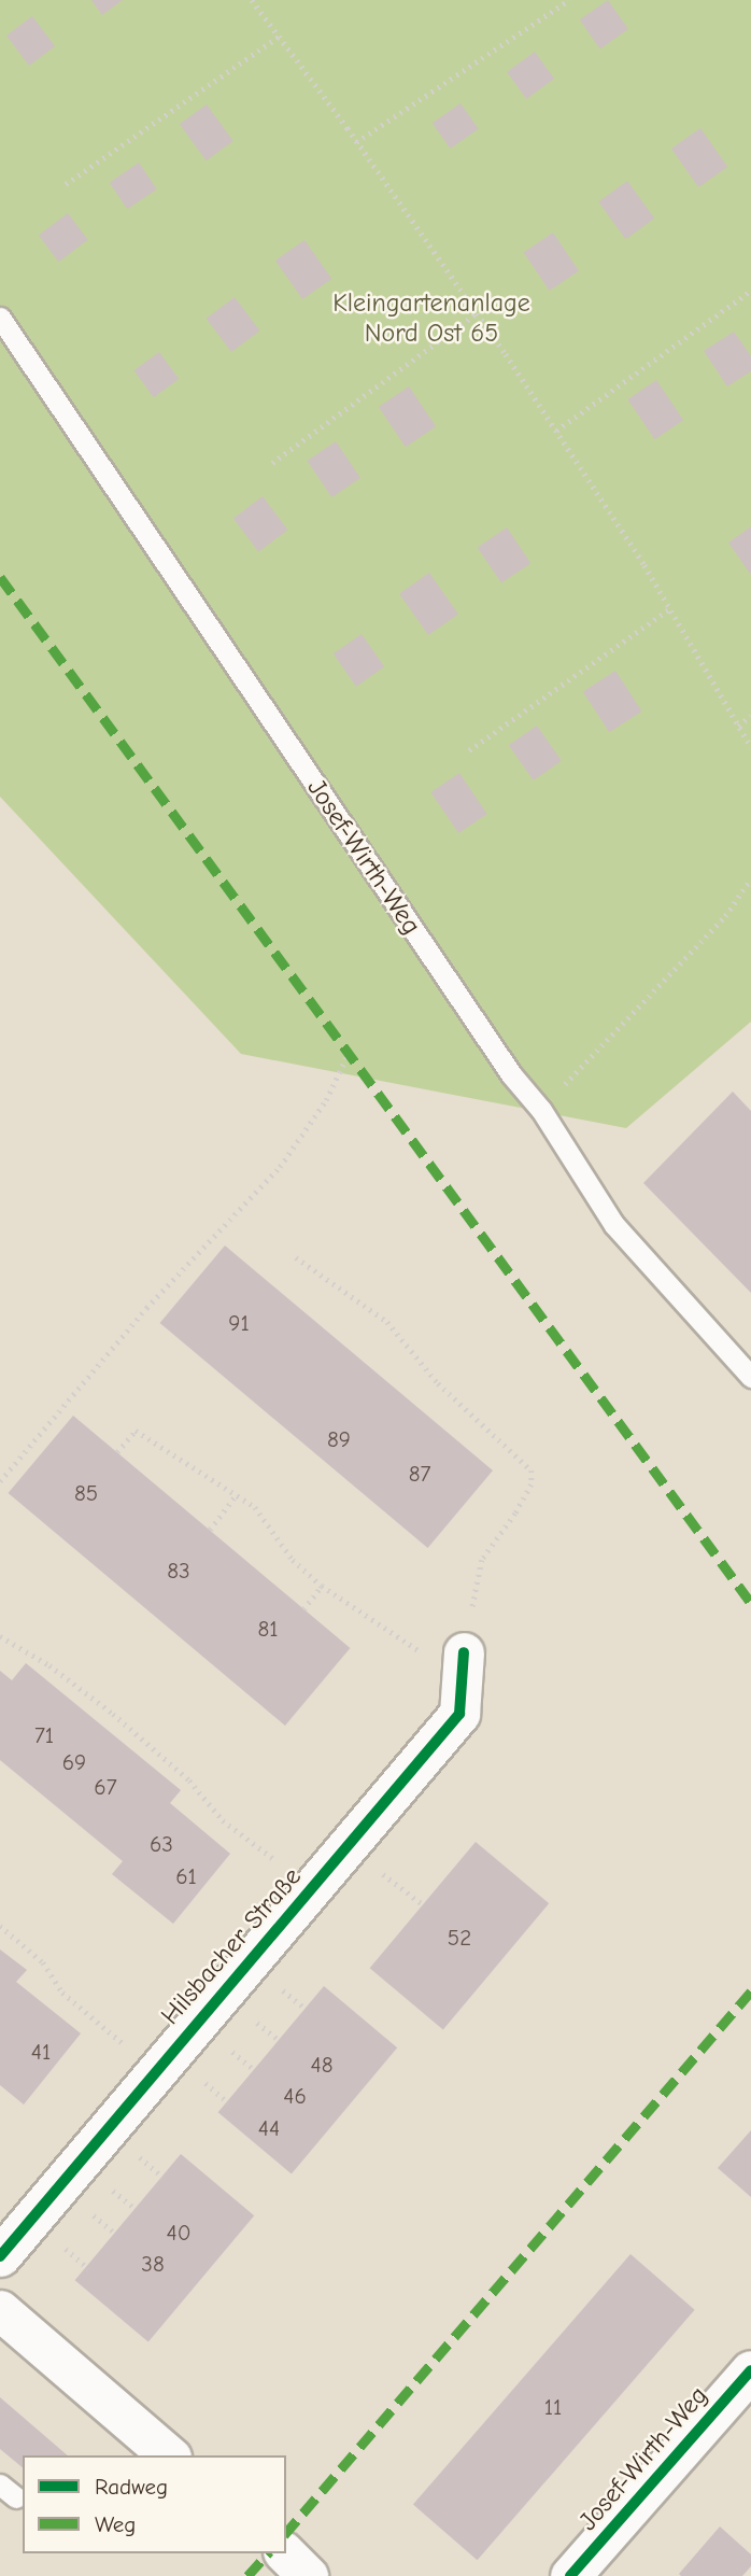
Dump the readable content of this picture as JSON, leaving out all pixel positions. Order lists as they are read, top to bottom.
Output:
{
  "streets": {
    "street": ["Josef-Wirth-Weg", "Hilsbacher Straße"]
  },
  "parks": ["Kleingartenanlage Nord Ost 65"],
  "house_numbers": [
    "91",
    "89",
    "87",
    "85",
    "83",
    "81",
    "71",
    "69",
    "67",
    "63",
    "61",
    "52",
    "41",
    "48",
    "46",
    "44",
    "40",
    "38",
    "11"
  ],
  "legend": ["Radweg", "Weg"]
}
